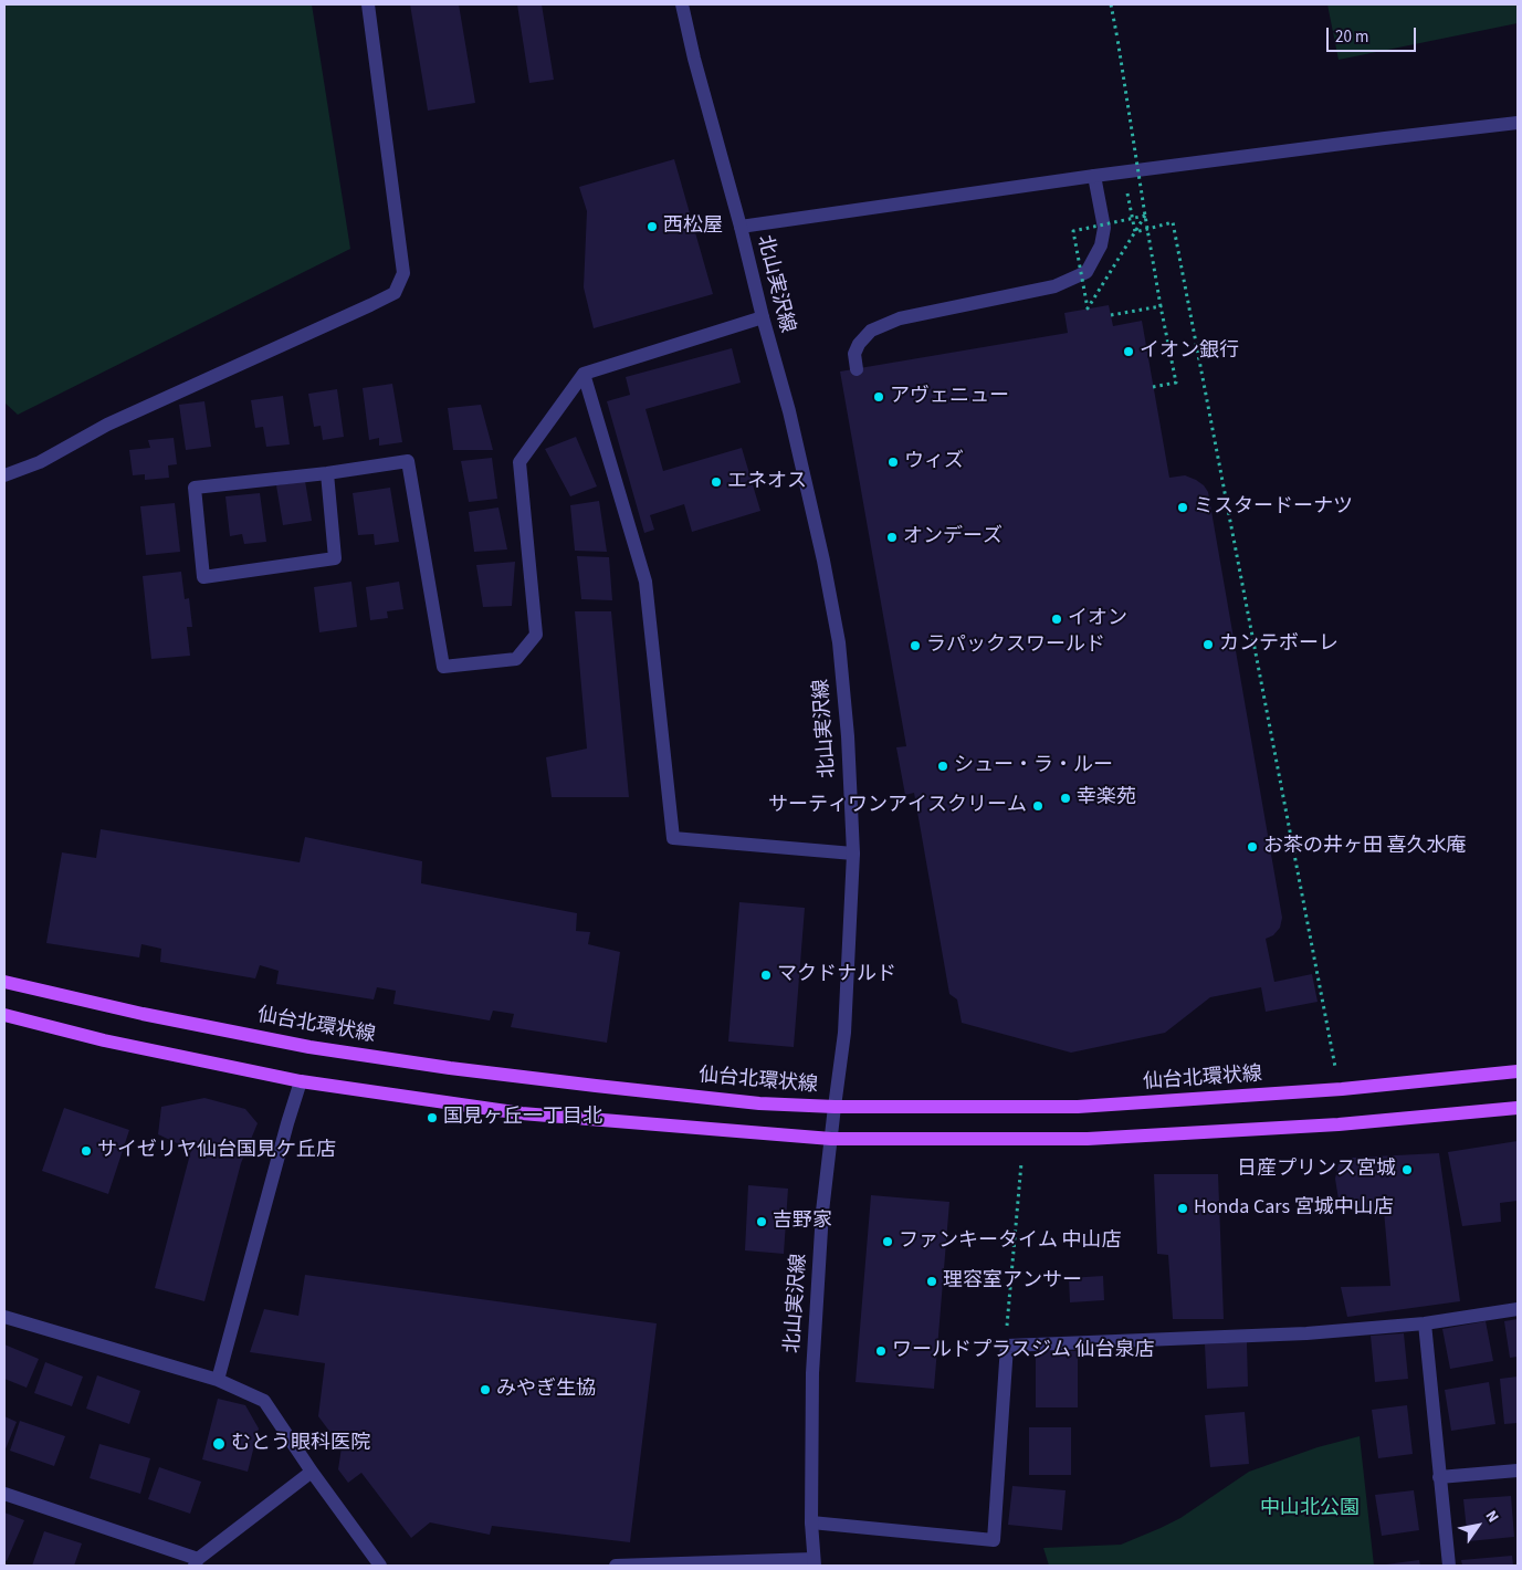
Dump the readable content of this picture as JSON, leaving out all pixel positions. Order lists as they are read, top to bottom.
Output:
{
  "streets": {
    "main road": ["仙台北環状線"],
    "street": ["北山実沢線"]
  },
  "crossings": [
    ["北山実沢線", "仙台北環状線"]
  ],
  "parks": ["中山北公園"],
  "places": [
    "西松屋",
    "イオン銀行",
    "アヴェニュー",
    "ウィズ",
    "エネオス",
    "ミスタードーナツ",
    "オンデーズ",
    "イオン",
    "カンテボーレ",
    "ラパックスワールド",
    "シュー・ラ・ルー",
    "幸楽苑",
    "サーティワンアイスクリーム",
    "お茶の井ヶ田 喜久水庵",
    "マクドナルド",
    "国見ヶ丘一丁目北",
    "サイゼリヤ仙台国見ケ丘店",
    "日産プリンス宮城",
    "Honda Cars 宮城中山店",
    "吉野家",
    "ファンキータイム 中山店",
    "理容室アンサー",
    "ワールドプラスジム 仙台泉店",
    "みやぎ生協",
    "むとう眼科医院"
  ],
  "scale_bar": "20 m",
  "north": "top right"
}
